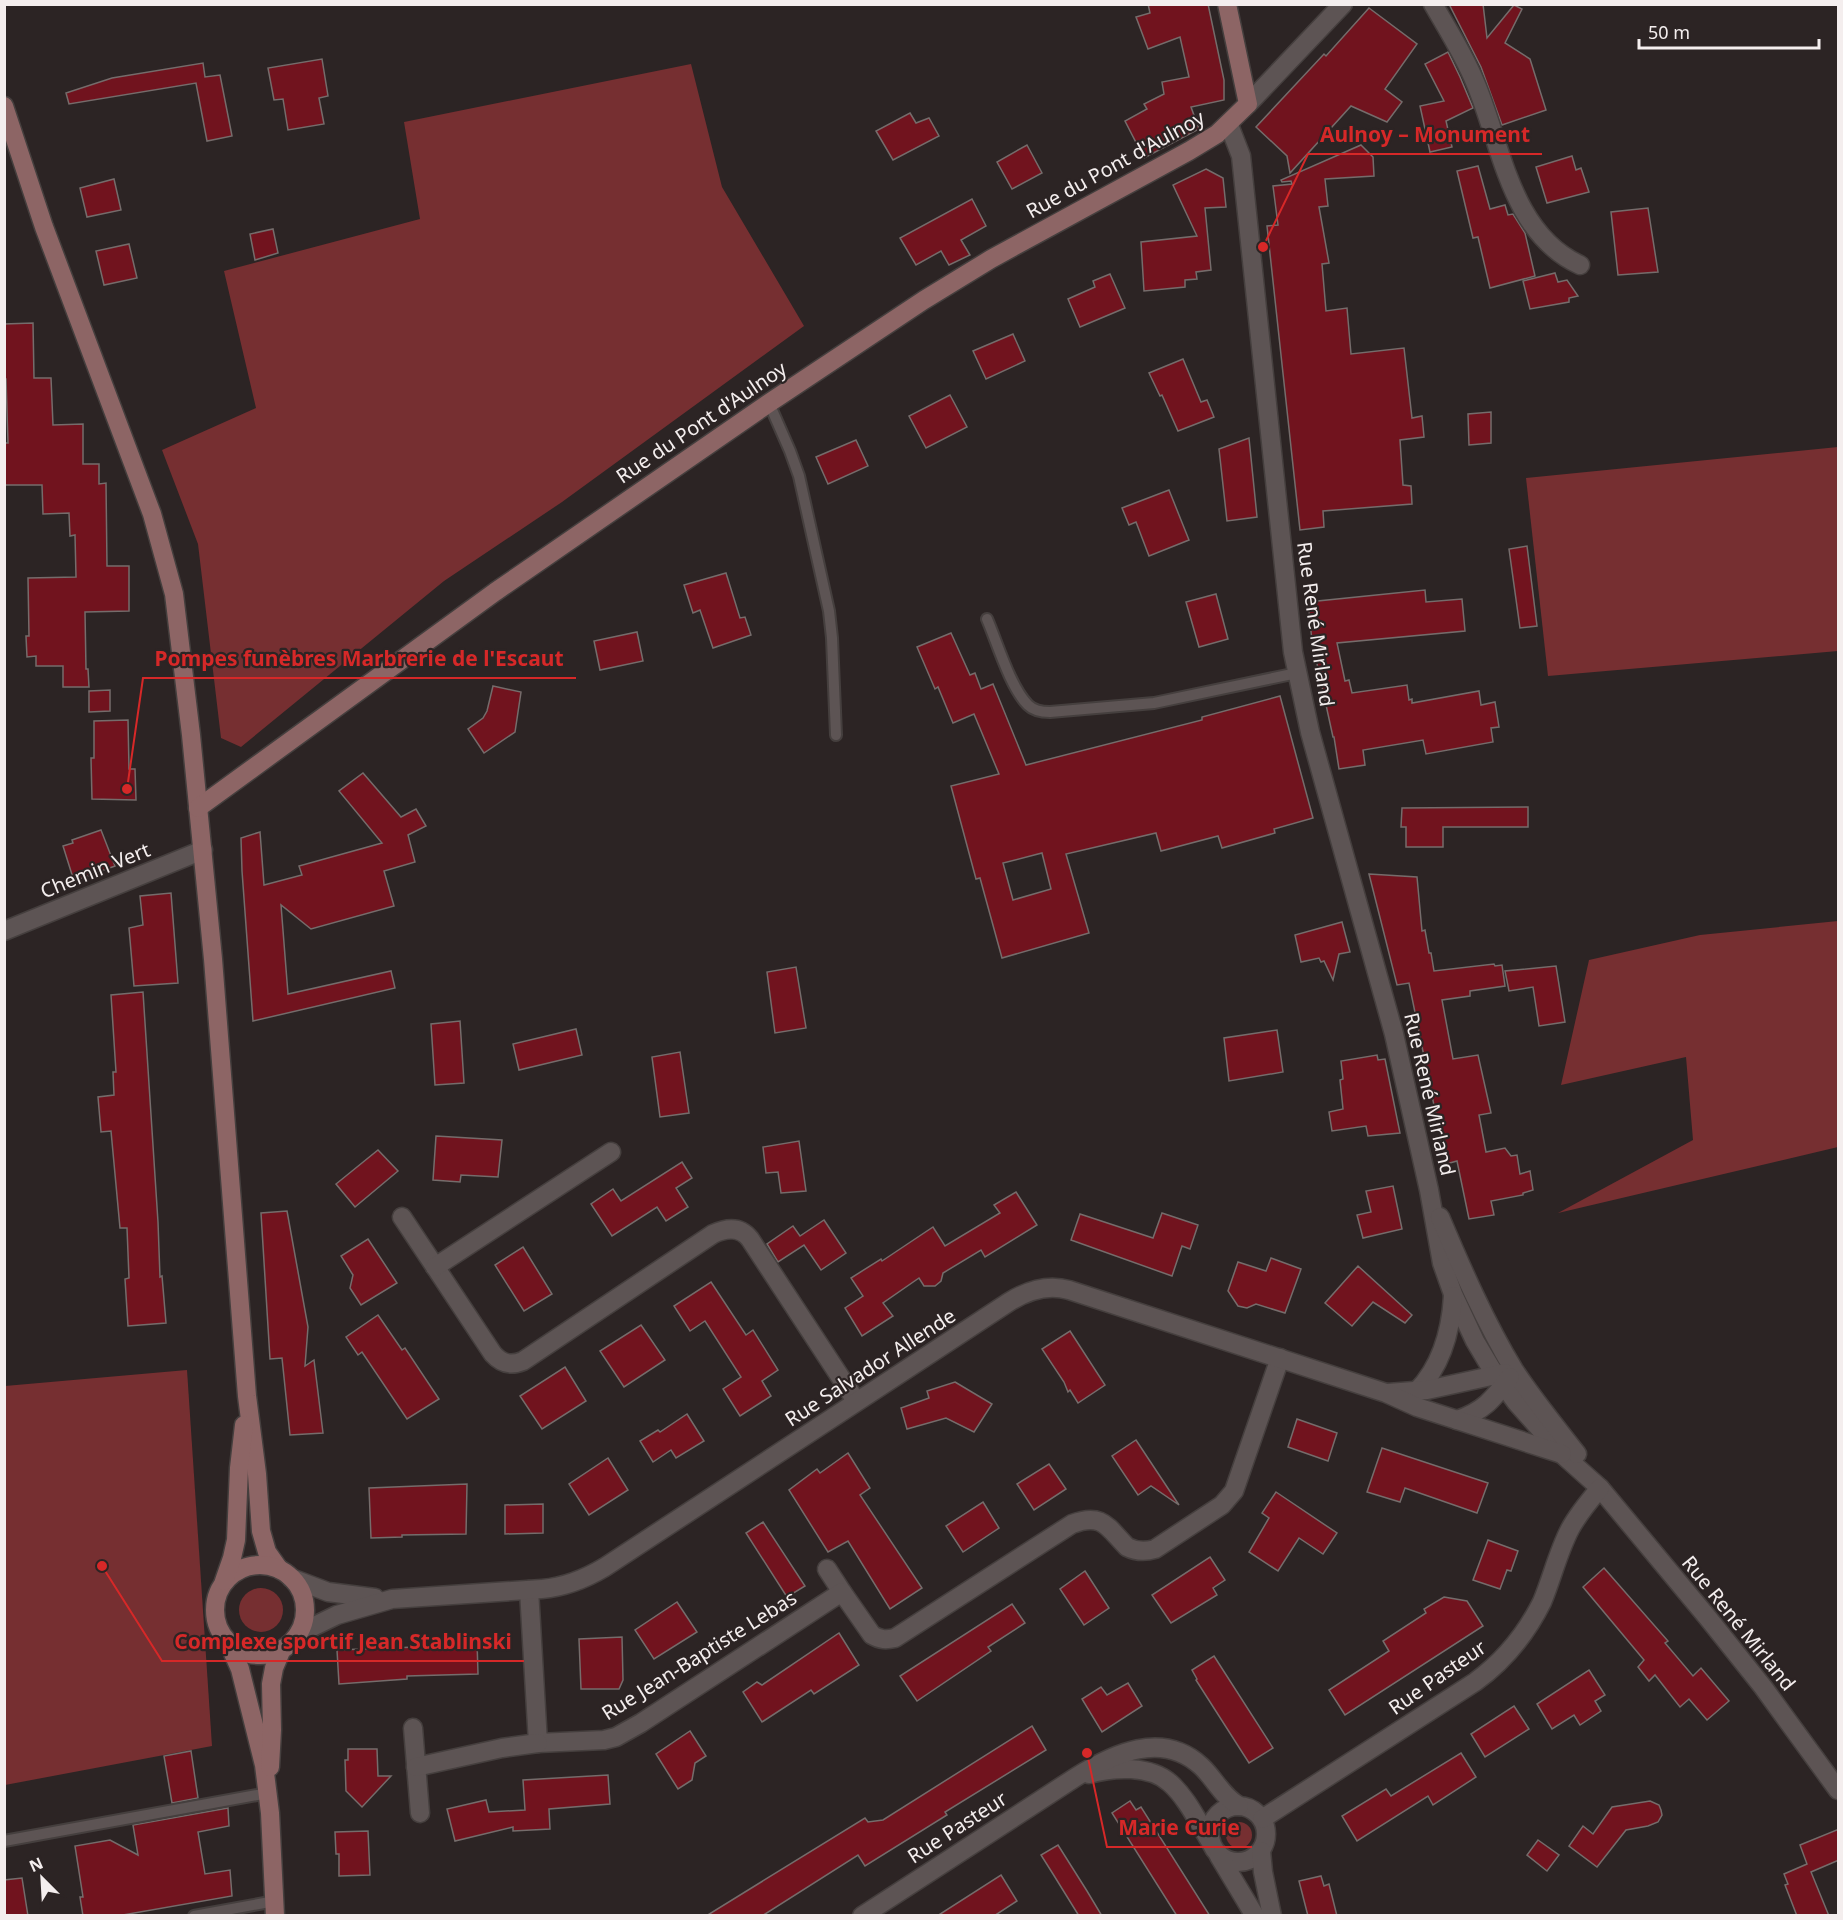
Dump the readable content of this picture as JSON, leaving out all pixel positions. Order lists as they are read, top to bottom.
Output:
{
  "streets": {
    "street": [
      "Rue du Pont d'Aulnoy",
      "Rue René Mirland",
      "Chemin Vert",
      "Rue Salvador Allende",
      "Rue Jean-Baptiste Lebas",
      "Rue Pasteur"
    ]
  },
  "crossings": [
    ["Rue du Pont d'Aulnoy", "Rue René Mirland"],
    ["Rue René Mirland", "Rue Salvador Allende"],
    ["Rue René Mirland", "Rue Pasteur"]
  ],
  "places": [
    "Aulnoy – Monument",
    "Pompes funèbres Marbrerie de l'Escaut",
    "Complexe sportif Jean Stablinski",
    "Marie Curie"
  ],
  "scale_bar": "50 m",
  "north": "top left"
}
